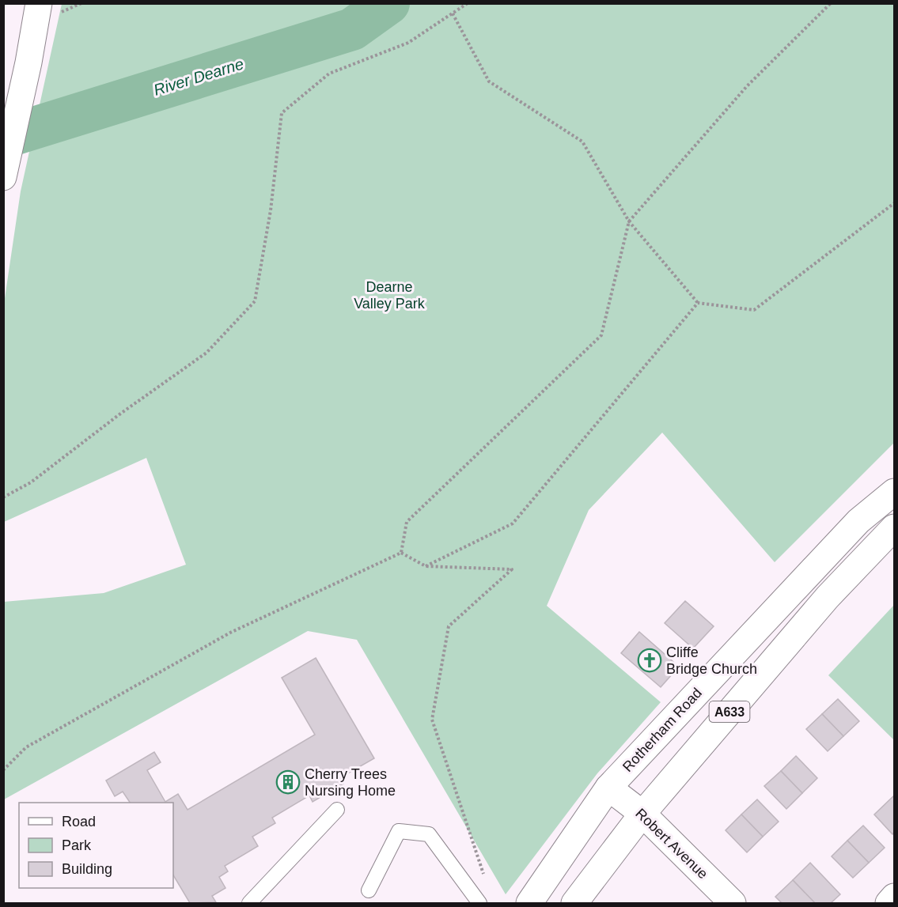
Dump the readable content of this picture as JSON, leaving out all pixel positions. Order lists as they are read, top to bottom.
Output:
{
  "streets": {
    "main road": ["A633", "Rotherham Road", "Robert Avenue"]
  },
  "crossings": [
    ["A633", "Robert Avenue"],
    ["Rotherham Road", "Robert Avenue"]
  ],
  "water": ["River Dearne"],
  "parks": ["Dearne Valley Park"],
  "places": {
    "church": ["Cliffe Bridge Church"],
    "building": ["Cherry Trees Nursing Home"]
  },
  "legend": ["Road", "Park", "Building"]
}
